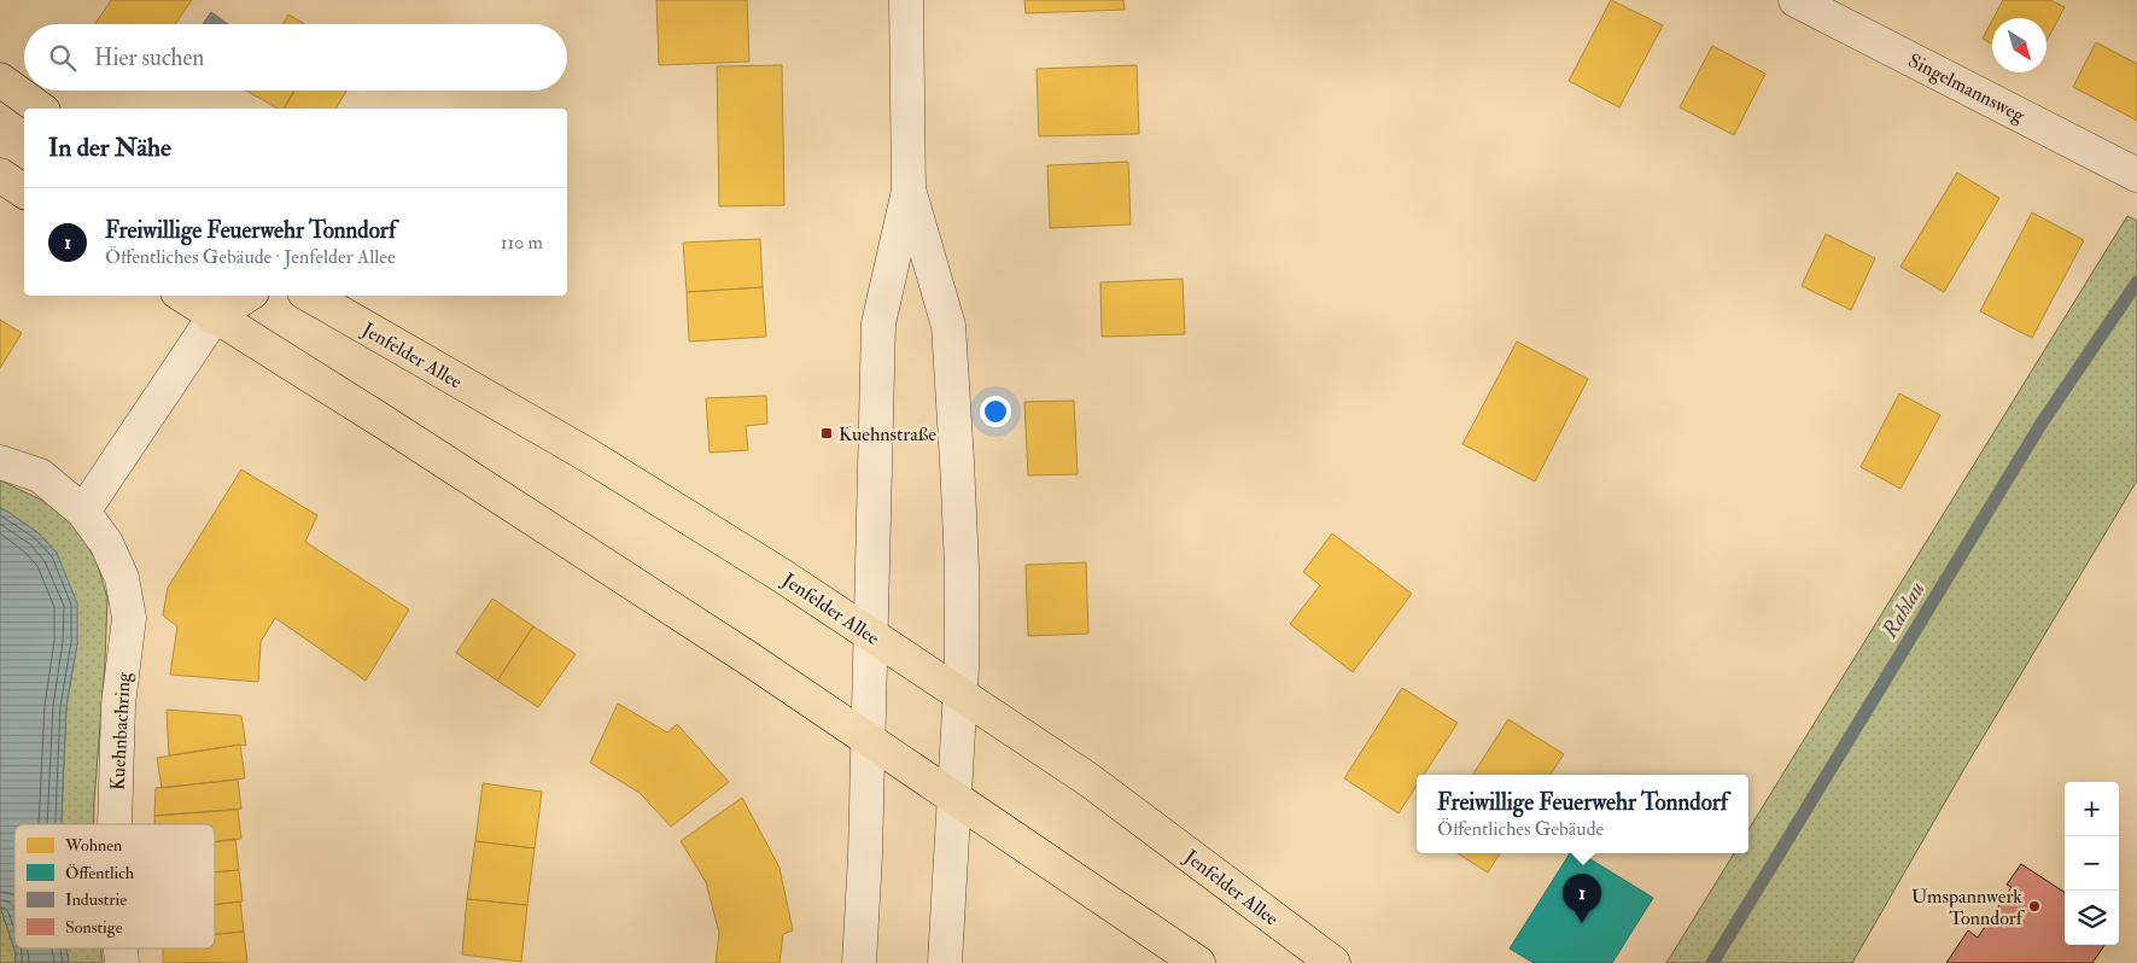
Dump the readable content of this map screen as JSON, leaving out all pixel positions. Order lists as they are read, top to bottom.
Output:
{
  "streets": {
    "main road": ["Jenfelder Allee"],
    "street": ["Singelmannsweg", "Kuehnbachring"]
  },
  "water": ["Rahlau"],
  "places": {
    "transit": ["Kuehnstraße"],
    "other": ["Umspannwerk Tonndorf"]
  },
  "legend": [
    "Wohnen",
    "Öffentlich",
    "Industrie",
    "Sonstige"
  ],
  "north": "bottom right",
  "page": {
    "search": "Hier suchen",
    "heading": "In der Nähe",
    "list": [
      {
        "mark": "1",
        "name": "Freiwillige Feuerwehr Tonndorf",
        "note": "Öffentliches Gebäude · Jenfelder Allee",
        "value": "110 m"
      }
    ],
    "popup": ["Freiwillige Feuerwehr Tonndorf", "Öffentliches Gebäude"],
    "map_buttons": ["+", "−"],
    "pins": "1"
  }
}
